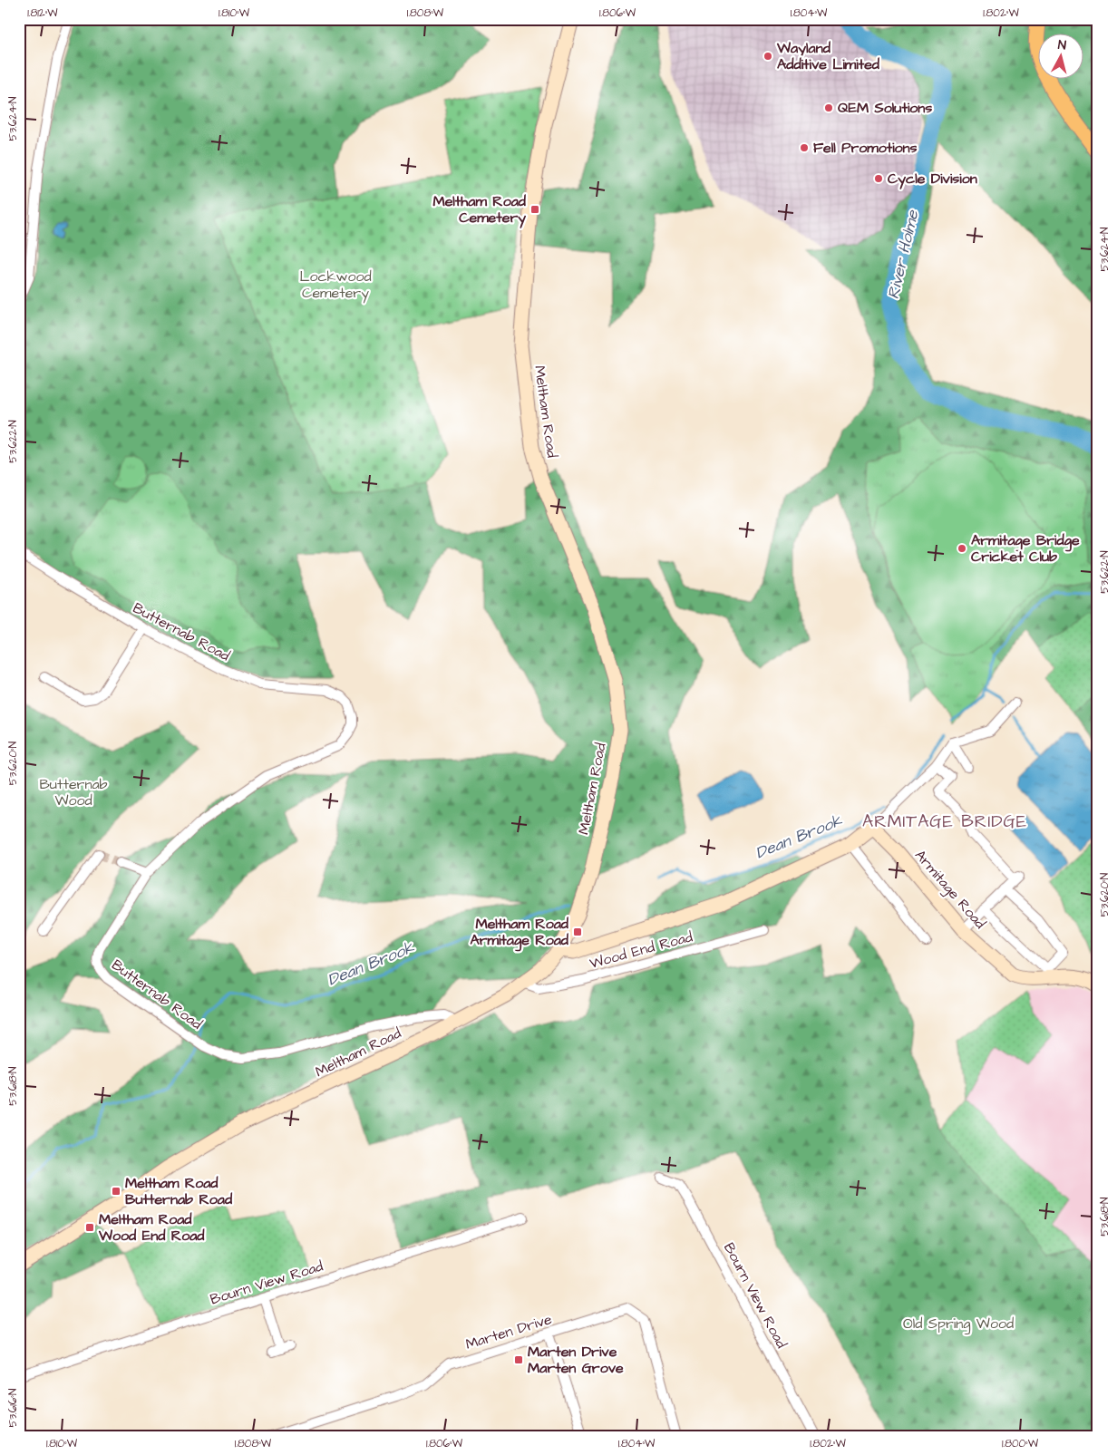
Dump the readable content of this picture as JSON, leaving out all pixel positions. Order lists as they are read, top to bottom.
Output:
{
  "streets": {
    "main road": ["Meltham Road", "Armitage Road"],
    "street": [
      "Butternab Road",
      "Wood End Road",
      "Bourn View Road",
      "Marten Drive"
    ]
  },
  "crossings": [
    ["Meltham Road", "Butternab Road"],
    ["Meltham Road", "Wood End Road"]
  ],
  "districts": ["ARMITAGE BRIDGE"],
  "water": ["River Holme", "Dean Brook"],
  "parks": ["Lockwood Cemetery", "Butternab Wood", "Old Spring Wood"],
  "places": {
    "other": [
      "Wayland Additive Limited",
      "QEM Solutions",
      "Fell Promotions",
      "Cycle Division",
      "Armitage Bridge Cricket Club"
    ],
    "transit": [
      "Meltham Road Cemetery",
      "Meltham Road Armitage Road",
      "Meltham Road Butternab Road",
      "Meltham Road Wood End Road",
      "Marten Drive Marten Grove"
    ]
  },
  "north": "top",
  "coordinates": [
    "1.812°W",
    "1.810°W",
    "1.808°W",
    "1.806°W",
    "1.804°W",
    "1.802°W",
    "53.624°N",
    "53.622°N",
    "53.620°N",
    "53.618°N",
    "53.616°N",
    "1.800°W"
  ]
}
